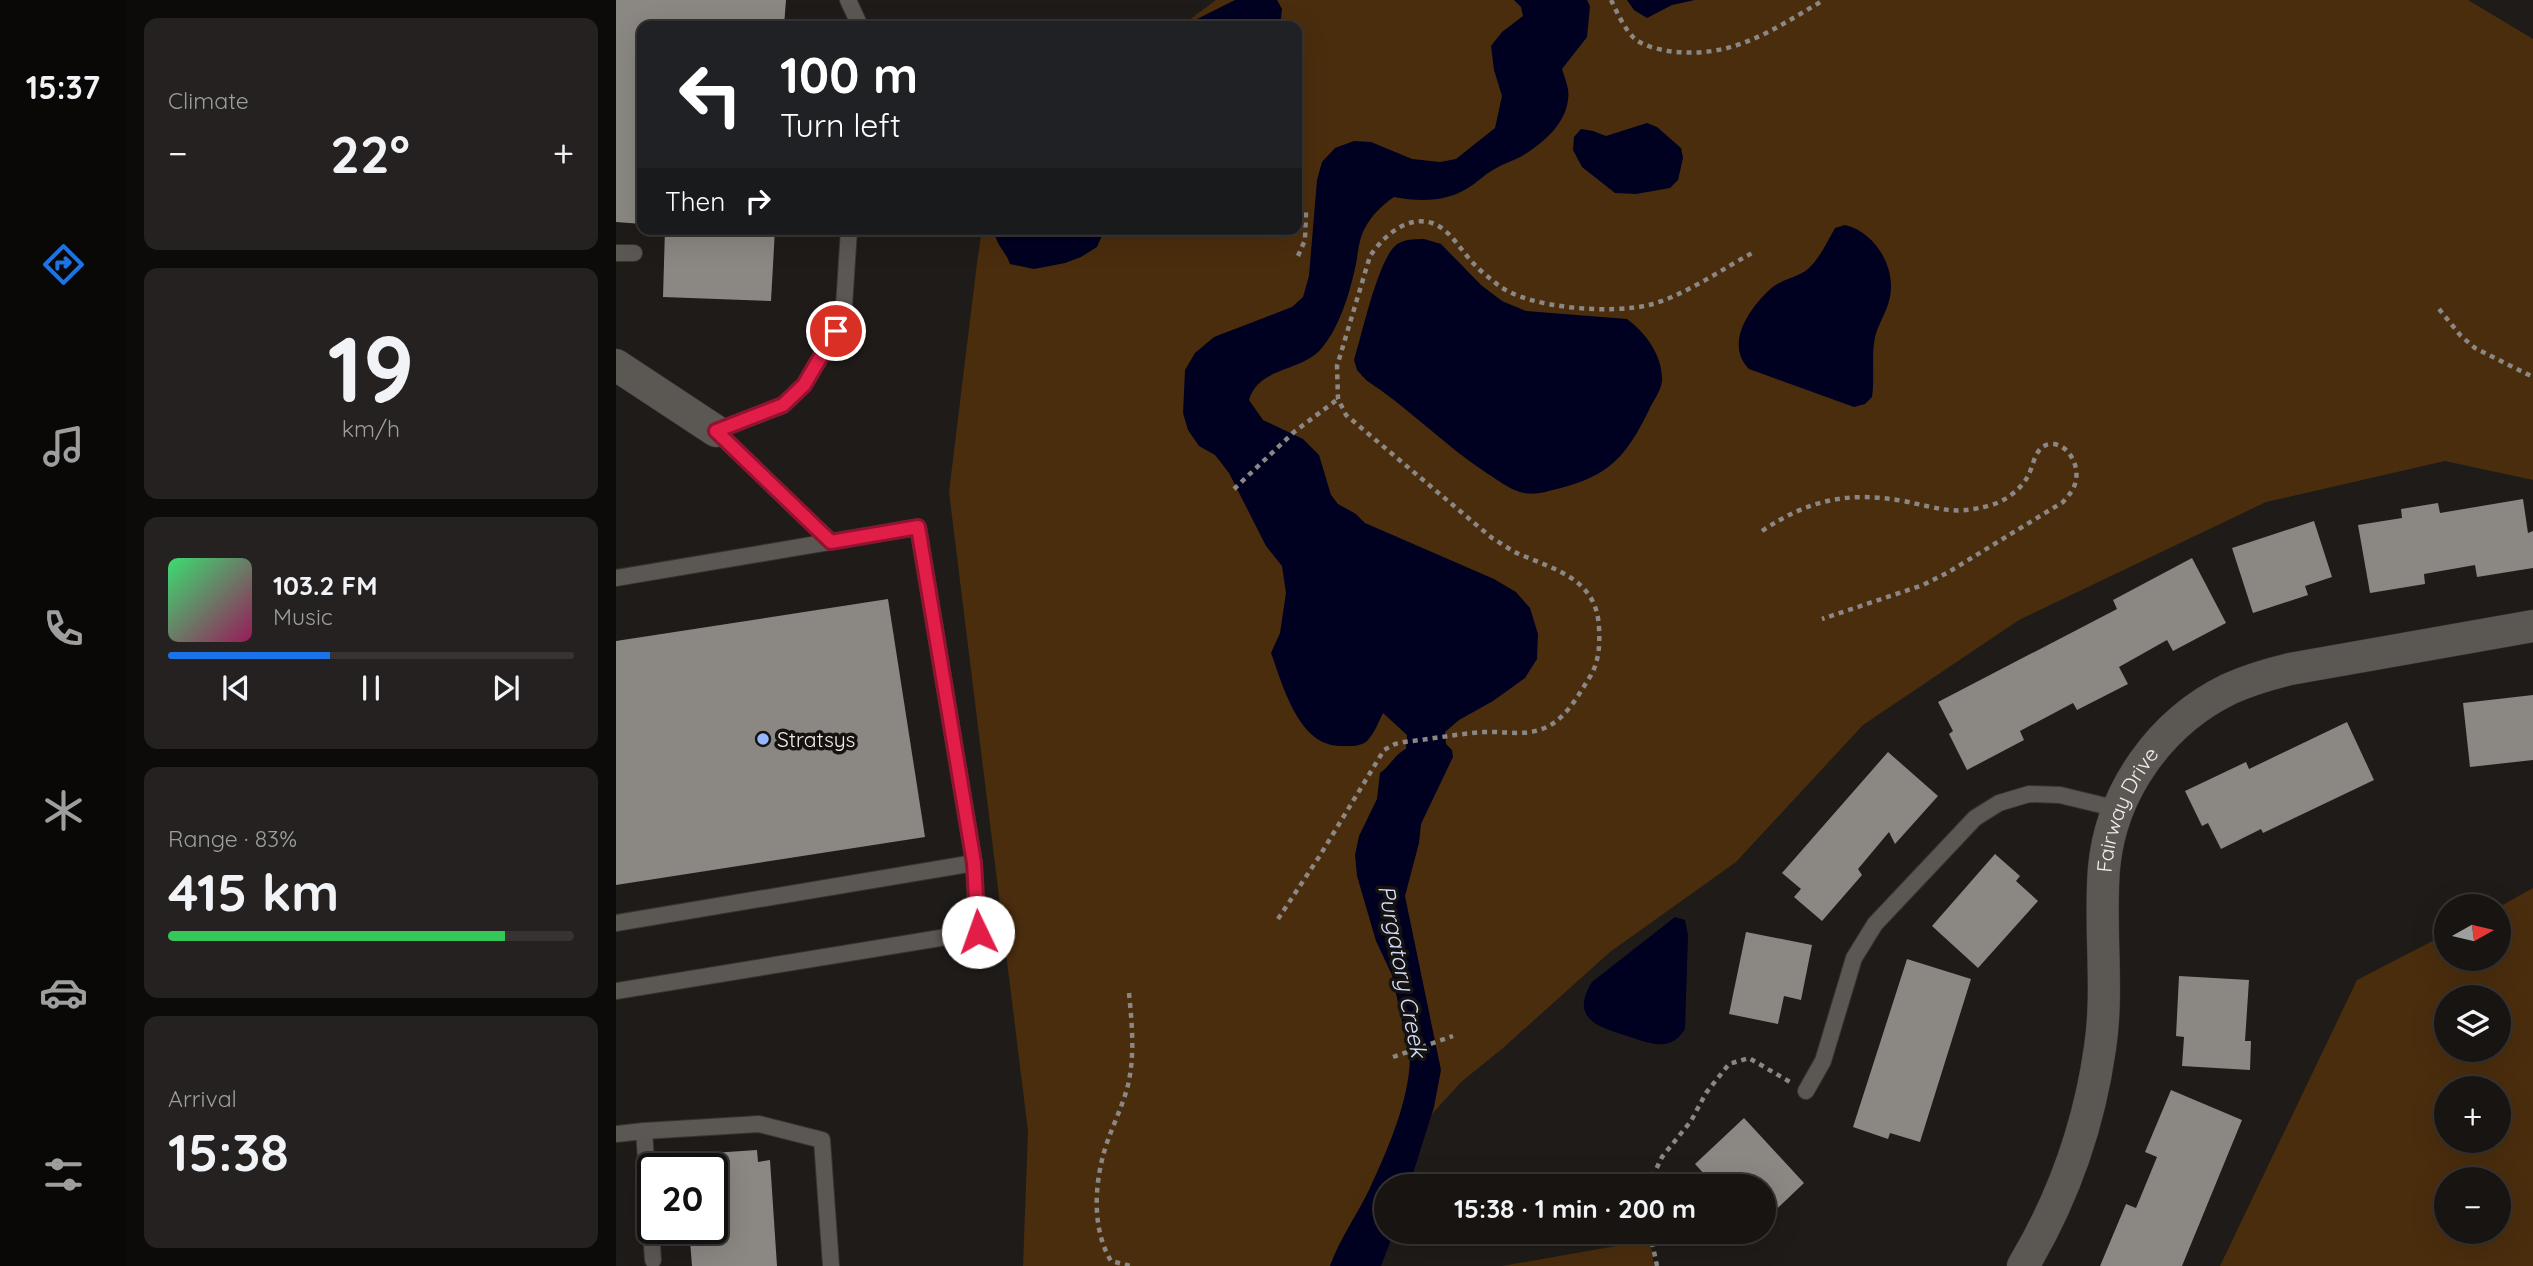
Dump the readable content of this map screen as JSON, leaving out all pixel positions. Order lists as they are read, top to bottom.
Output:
{
  "streets": {
    "street": ["Fairway Drive"]
  },
  "water": ["Purgatory Creek"],
  "places": ["Stratsys"],
  "north": "right",
  "page": {
    "tabs": "15:37",
    "tile": [
      "Climate",
      ["19", "km/h"],
      ["Range · 83%", "415 km"],
      ["Arrival", "15:38"]
    ],
    "turn": ["100 m", "Turn left"],
    "heat": ["−", "22°", "+"],
    "then": "Then",
    "song": ["103.2 FM", "Music"],
    "map_buttons": ["+", "−"],
    "limit": "20",
    "trip": "15:38 · 1 min · 200 m"
  }
}
